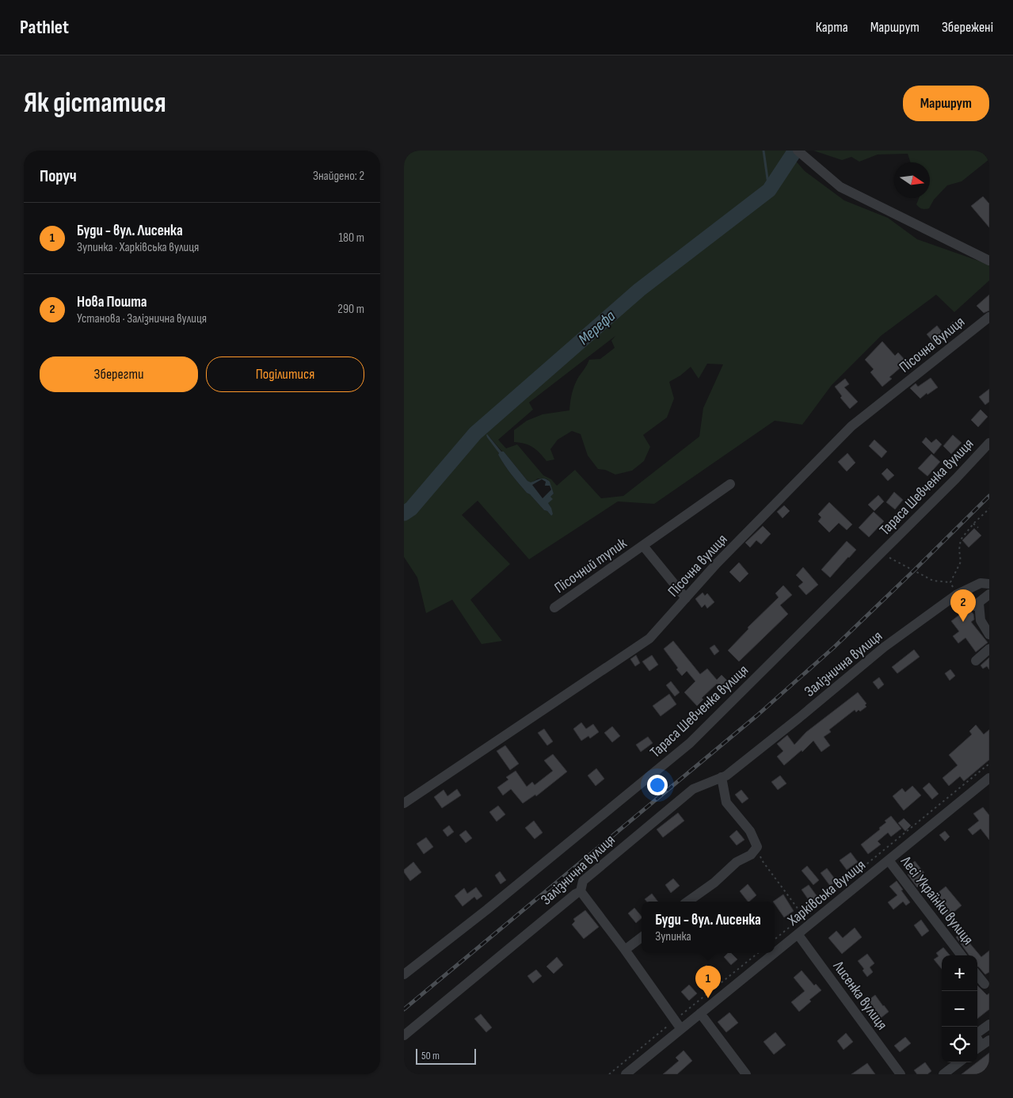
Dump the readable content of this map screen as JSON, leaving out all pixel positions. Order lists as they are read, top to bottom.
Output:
{
  "streets": {
    "street": [
      "Пісочна вулиця",
      "Тараса Шевченка вулиця",
      "Пісочний тупик",
      "Залізнична вулиця",
      "Харківська вулиця",
      "Лесі Українки вулиця",
      "Лисенка вулиця"
    ]
  },
  "crossings": [
    ["Пісочна вулиця", "Пісочний тупик"],
    ["Харківська вулиця", "Лесі Українки вулиця"],
    ["Харківська вулиця", "Лисенка вулиця"]
  ],
  "water": ["Мерефа"],
  "scale_bar": "50 m",
  "north": "right",
  "page": {
    "header": "Pathlet",
    "nav": ["Карта", "Маршрут", "Збережені"],
    "buttons": [
      "Маршрут",
      ["Зберегти", "Поділитися"]
    ],
    "title": "Як дістатися",
    "heading": ["Поруч", "Знайдено: 2"],
    "list": [
      {
        "mark": "1",
        "name": "Буди - вул. Лисенка",
        "note": "Зупинка · Харківська вулиця",
        "value": "180 m"
      },
      {
        "mark": "2",
        "name": "Нова Пошта",
        "note": "Установа · Залізнична вулиця",
        "value": "290 m"
      }
    ],
    "pins": ["2", "1"],
    "popup": ["Буди - вул. Лисенка", "Зупинка"],
    "map_buttons": ["+", "−"],
    "scale": "50 m"
  }
}
